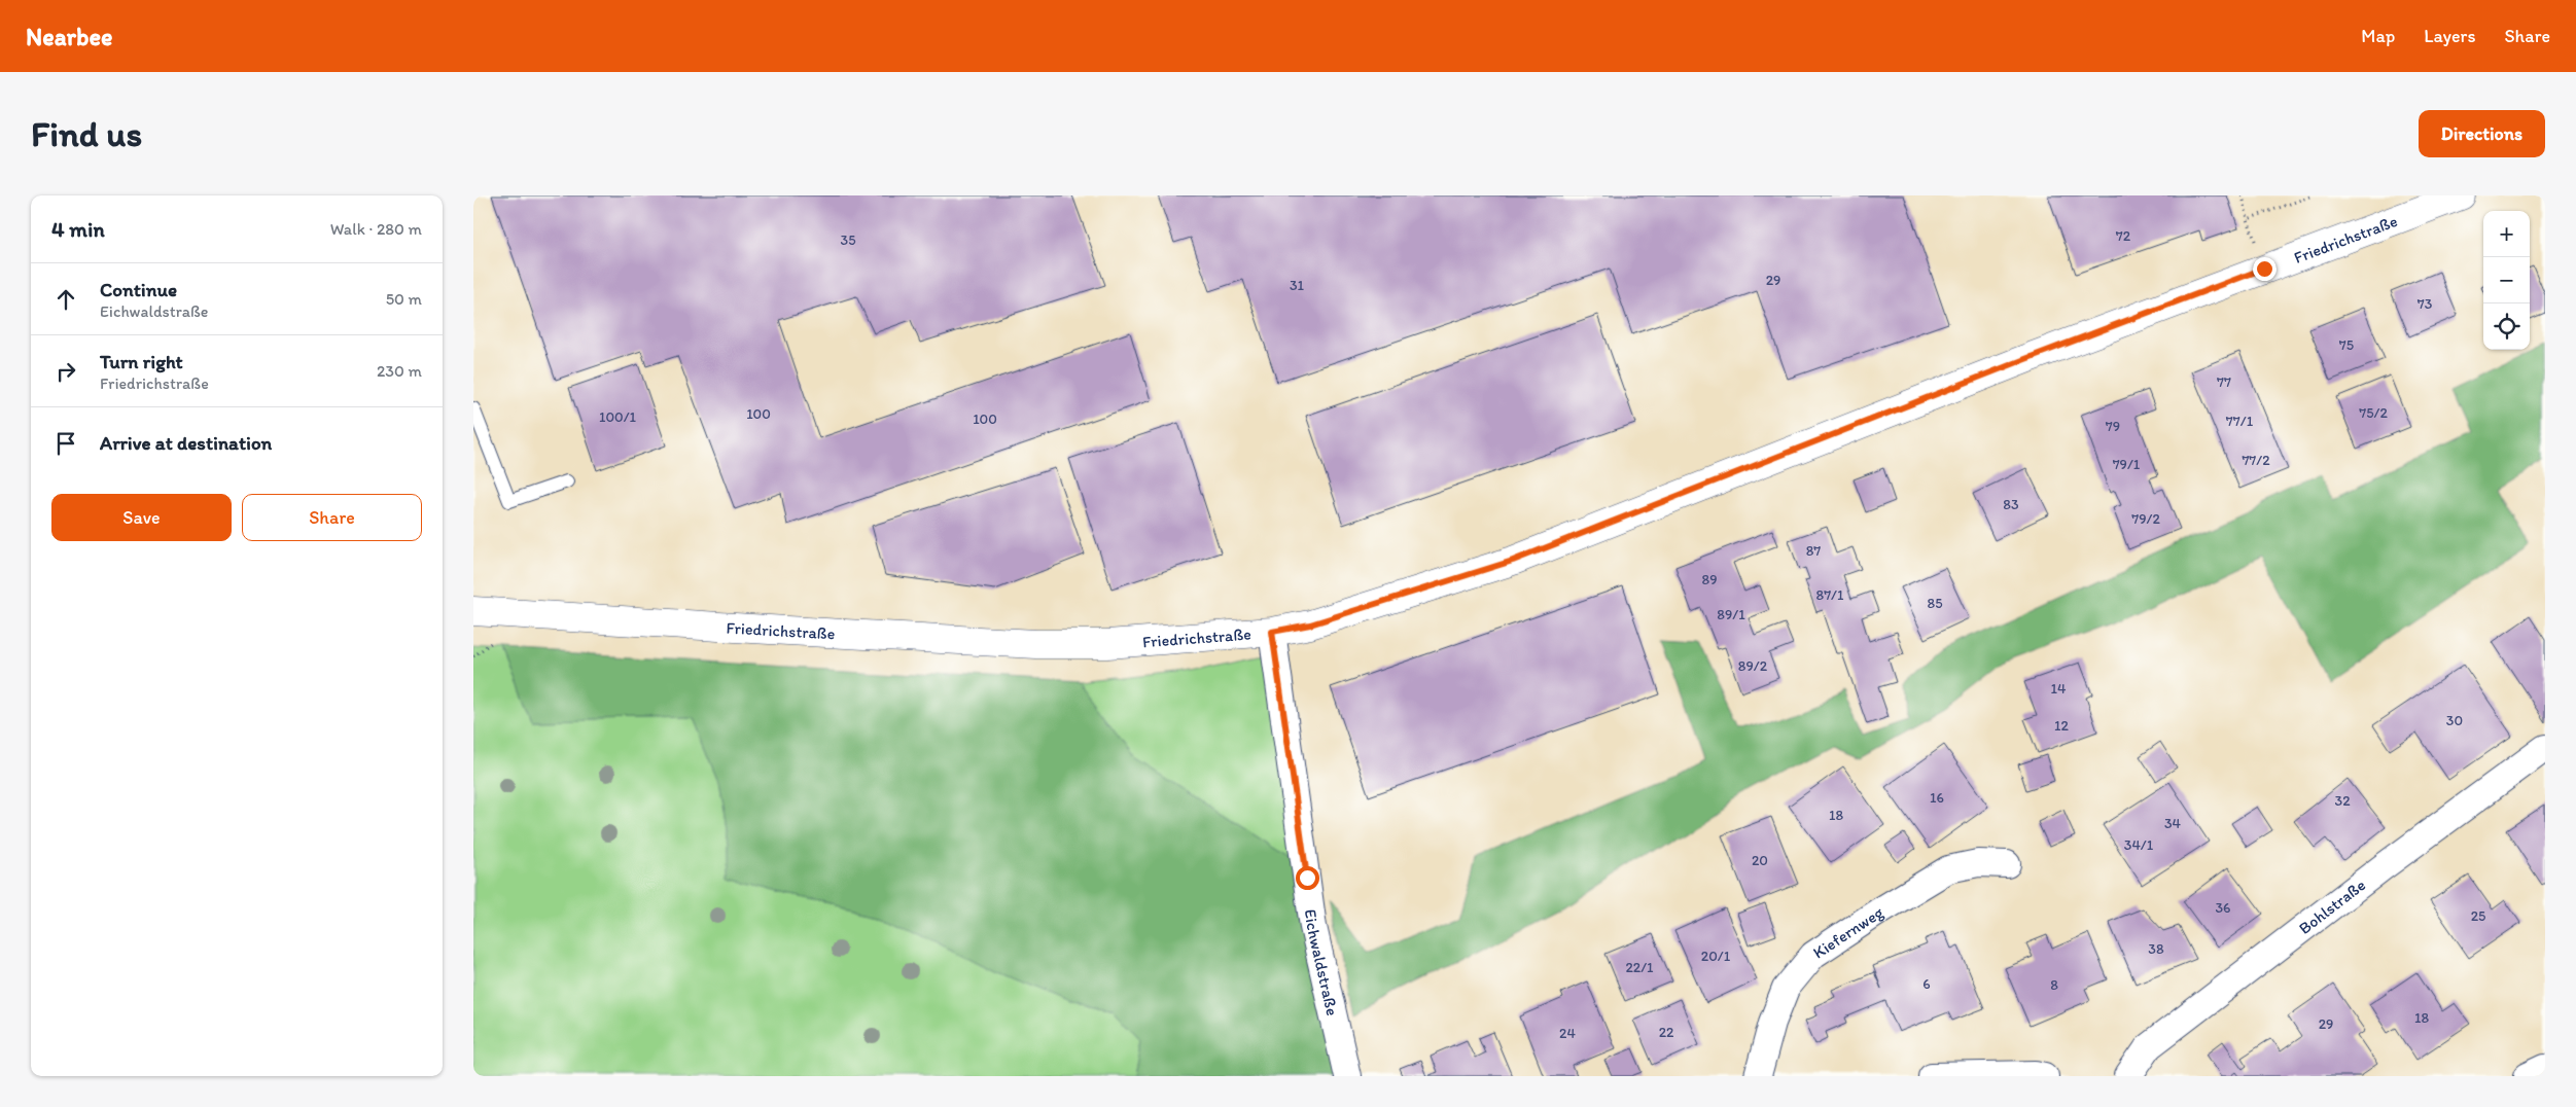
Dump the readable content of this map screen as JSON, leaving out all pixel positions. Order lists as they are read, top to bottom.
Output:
{
  "streets": {
    "main road": ["Friedrichstraße"],
    "street": ["Bohlstraße", "Kiefernweg", "Eichwaldstraße"]
  },
  "crossings": [
    ["Friedrichstraße", "Eichwaldstraße"]
  ],
  "house_numbers": [
    "72",
    "35",
    "29",
    "31",
    "73",
    "75",
    "77",
    "75/2",
    "100",
    "100/1",
    "100",
    "77/1",
    "79",
    "77/2",
    "79/1",
    "83",
    "79/2",
    "87",
    "89",
    "87/1",
    "85",
    "89/1",
    "89/2",
    "14",
    "30",
    "12",
    "16",
    "32",
    "18",
    "34",
    "34/1",
    "20",
    "36",
    "25",
    "38",
    "20/1",
    "22/1",
    "6",
    "8",
    "18",
    "29",
    "22",
    "24"
  ],
  "page": {
    "header": "Nearbee",
    "nav": ["Map", "Layers", "Share"],
    "buttons": [
      "Directions",
      ["Save", "Share"]
    ],
    "title": "Find us",
    "heading": ["4 min", "Walk · 280 m"],
    "map_buttons": ["+", "−"],
    "list": [
      ["Continue", "Eichwaldstraße", "50 m"],
      ["Turn right", "Friedrichstraße", "230 m"],
      "Arrive at destination"
    ]
  }
}
